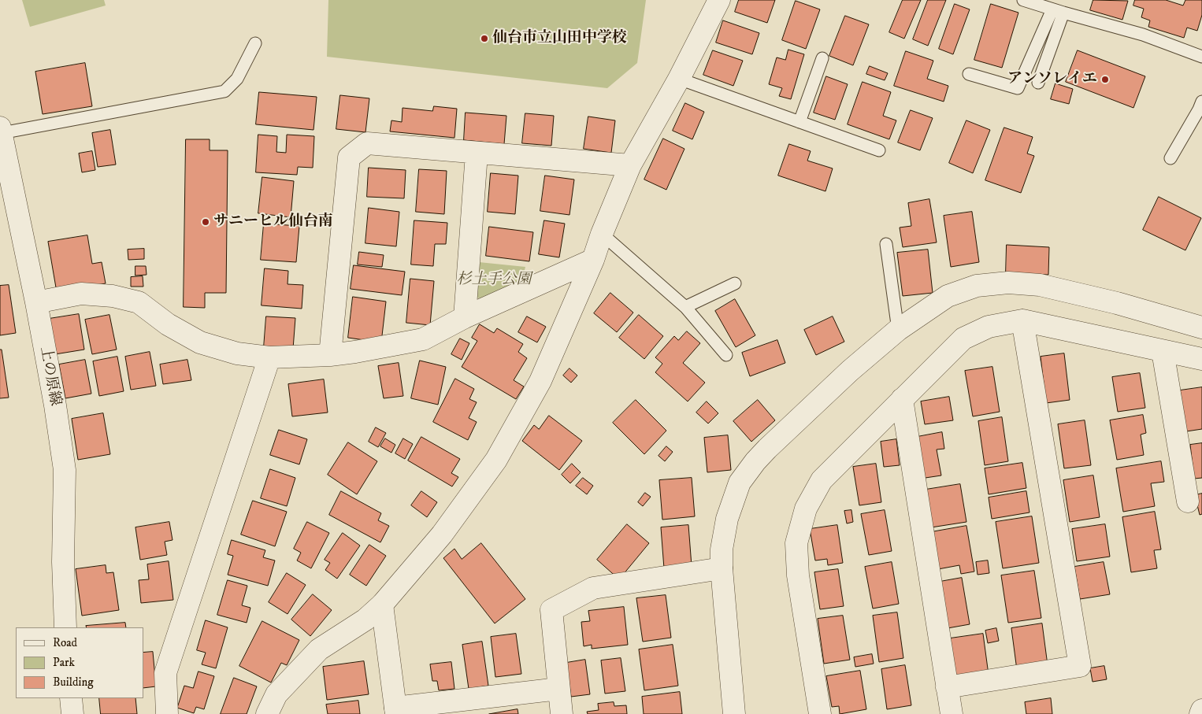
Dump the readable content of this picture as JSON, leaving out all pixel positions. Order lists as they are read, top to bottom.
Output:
{
  "streets": {
    "street": ["上の原線"]
  },
  "parks": ["杉土手公園"],
  "places": ["仙台市立山田中学校", "アンソレイエ", "サニーヒル仙台南"],
  "legend": ["Road", "Park", "Building"]
}
